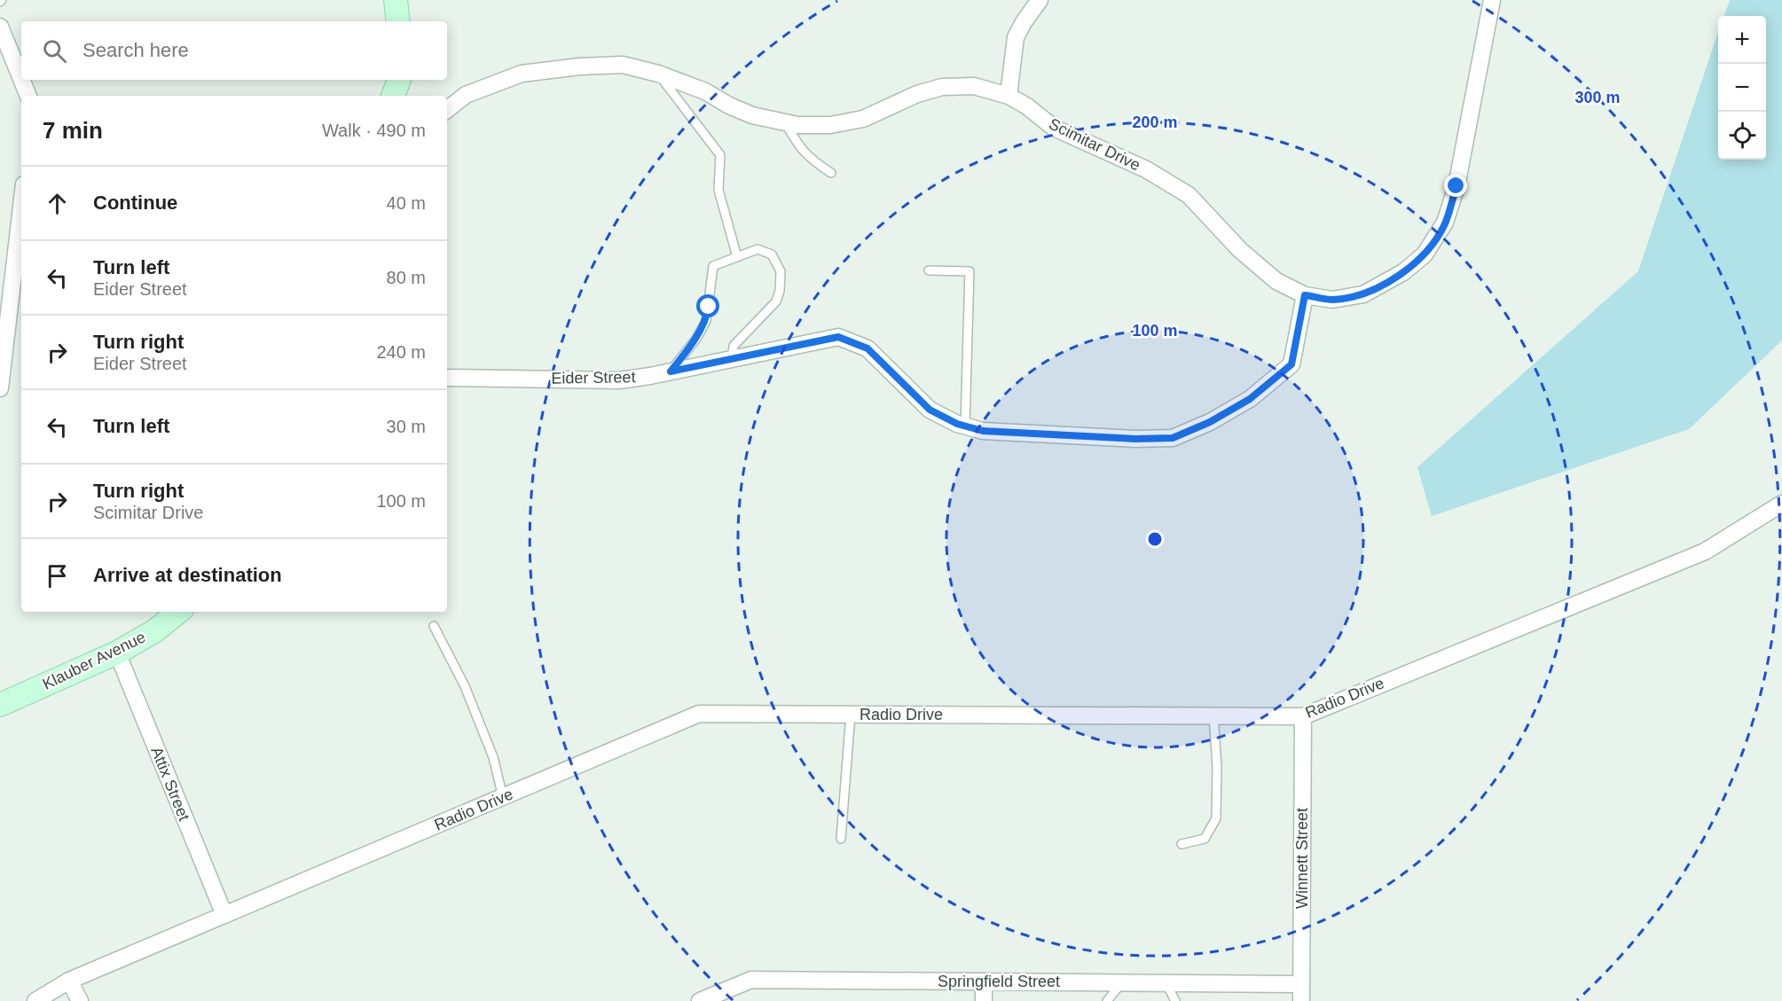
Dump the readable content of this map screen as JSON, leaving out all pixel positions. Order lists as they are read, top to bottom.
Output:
{
  "streets": {
    "street": [
      "Scimitar Drive",
      "Eider Street",
      "Klauber Avenue",
      "Radio Drive",
      "Attix Street",
      "Winnett Street",
      "Springfield Street"
    ]
  },
  "crossings": [
    ["Scimitar Drive", "Eider Street"],
    ["Klauber Avenue", "Attix Street"],
    ["Radio Drive", "Attix Street"],
    ["Radio Drive", "Winnett Street"],
    ["Winnett Street", "Springfield Street"]
  ],
  "page": {
    "map_buttons": ["+", "−"],
    "search": "Search here",
    "heading": ["7 min", "Walk · 490 m"],
    "list": [
      ["Continue", "40 m"],
      ["Turn left", "Eider Street", "80 m"],
      ["Turn right", "Eider Street", "240 m"],
      ["Turn left", "30 m"],
      ["Turn right", "Scimitar Drive", "100 m"],
      "Arrive at destination"
    ]
  },
  "rings": ["300 m", "200 m", "100 m"]
}
